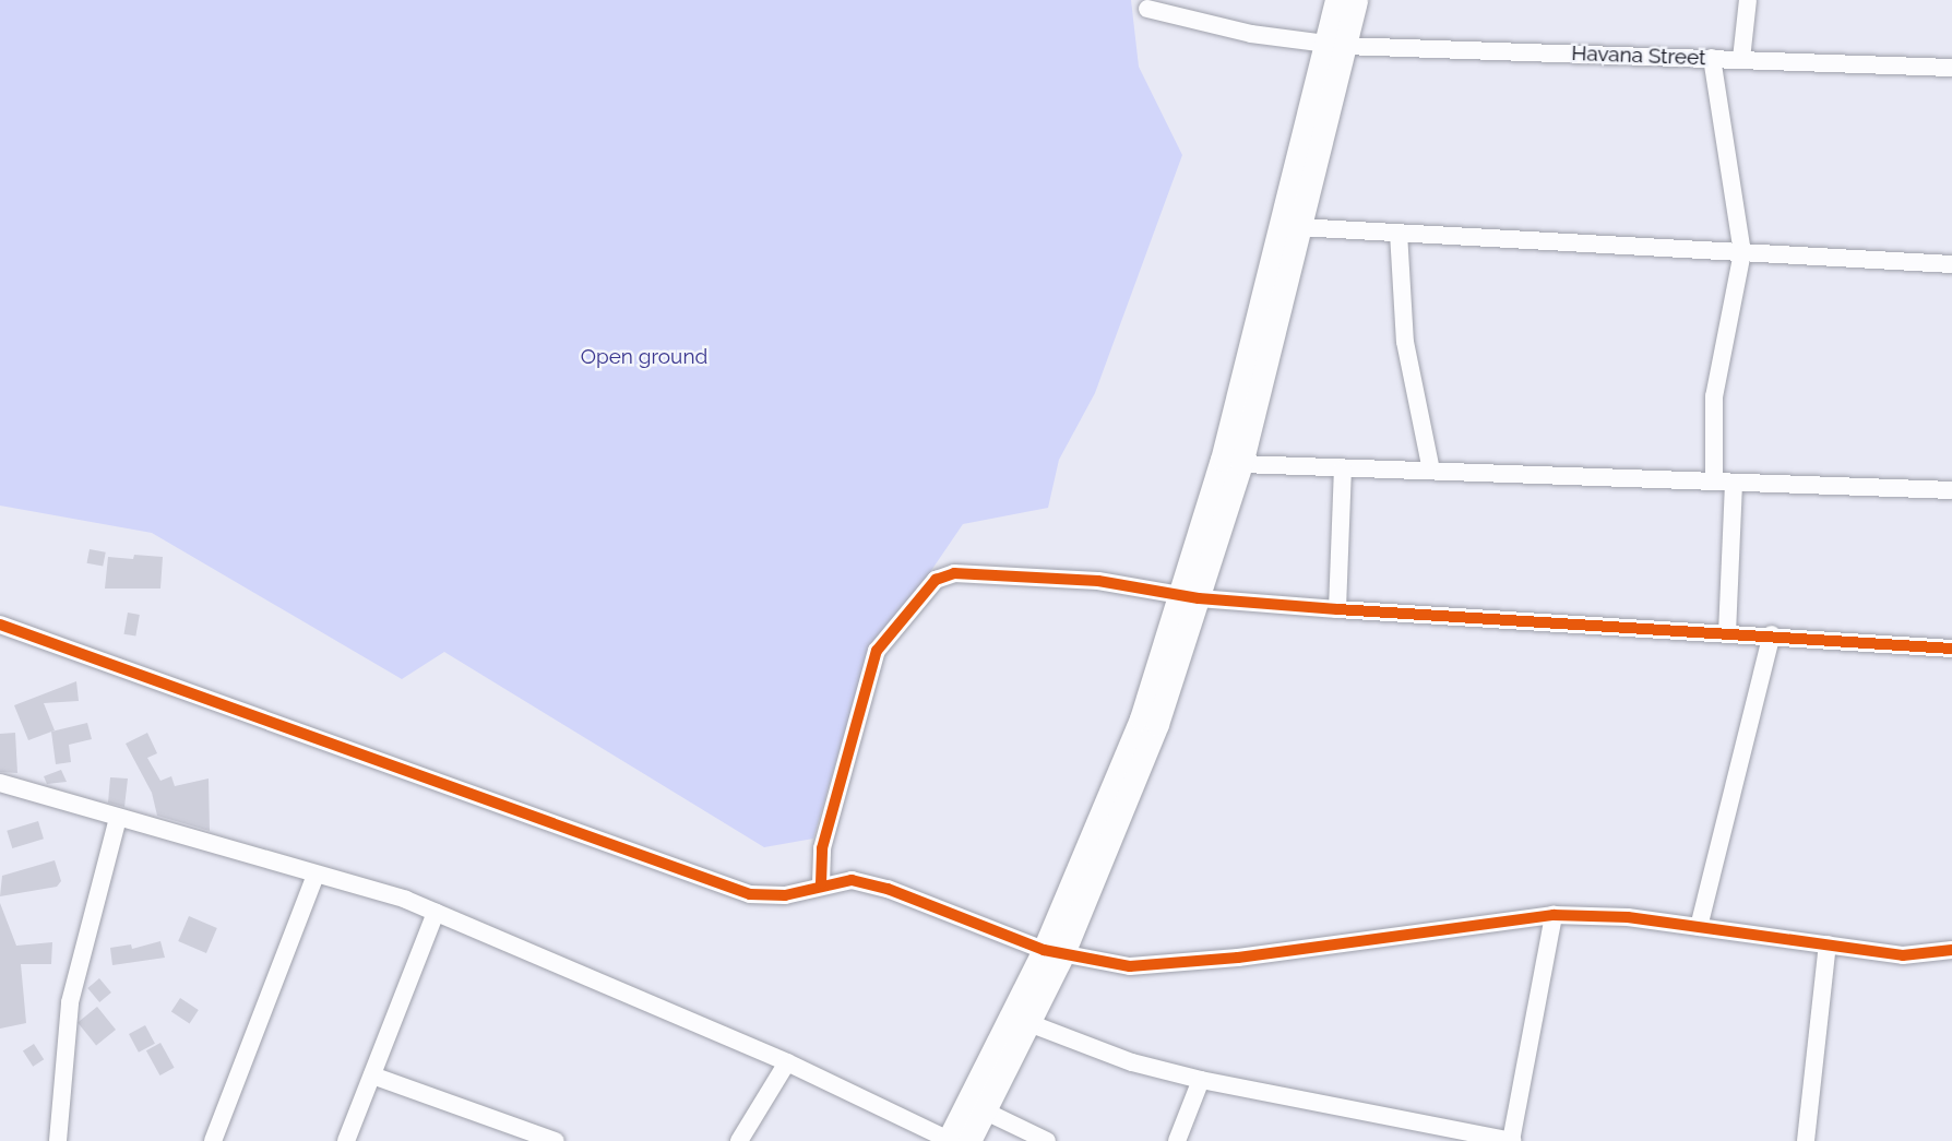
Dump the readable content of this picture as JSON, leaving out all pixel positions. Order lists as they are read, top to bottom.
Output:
{
  "streets": {
    "street": ["Havana Street"]
  },
  "parks": ["Open ground"]
}
